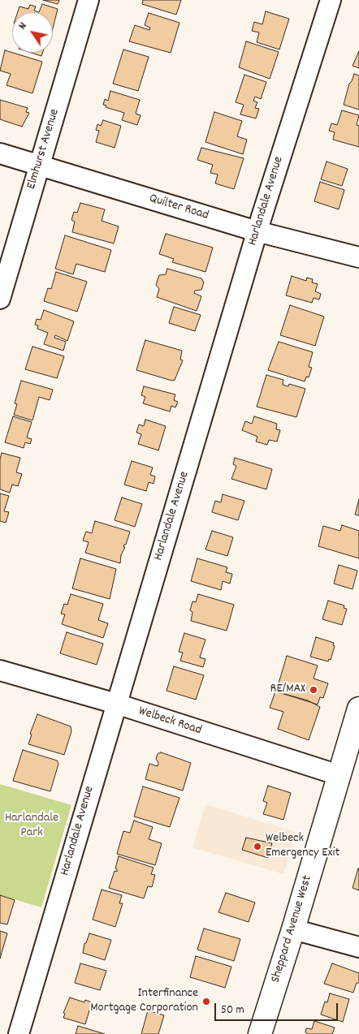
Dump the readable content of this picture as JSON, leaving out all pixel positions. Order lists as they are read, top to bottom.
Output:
{
  "streets": {
    "main road": ["Sheppard Avenue West"],
    "street": [
      "Elmhurst Avenue",
      "Harlandale Avenue",
      "Quilter Road",
      "Welbeck Road"
    ]
  },
  "crossings": [
    ["Elmhurst Avenue", "Quilter Road"],
    ["Harlandale Avenue", "Quilter Road"],
    ["Harlandale Avenue", "Welbeck Road"],
    ["Welbeck Road", "Sheppard Avenue West"]
  ],
  "parks": ["Harlandale Park"],
  "places": ["RE/MAX", "Welbeck Emergency Exit", "Interfinance Mortgage Corporation"],
  "scale_bar": "50 m",
  "north": "top left"
}
